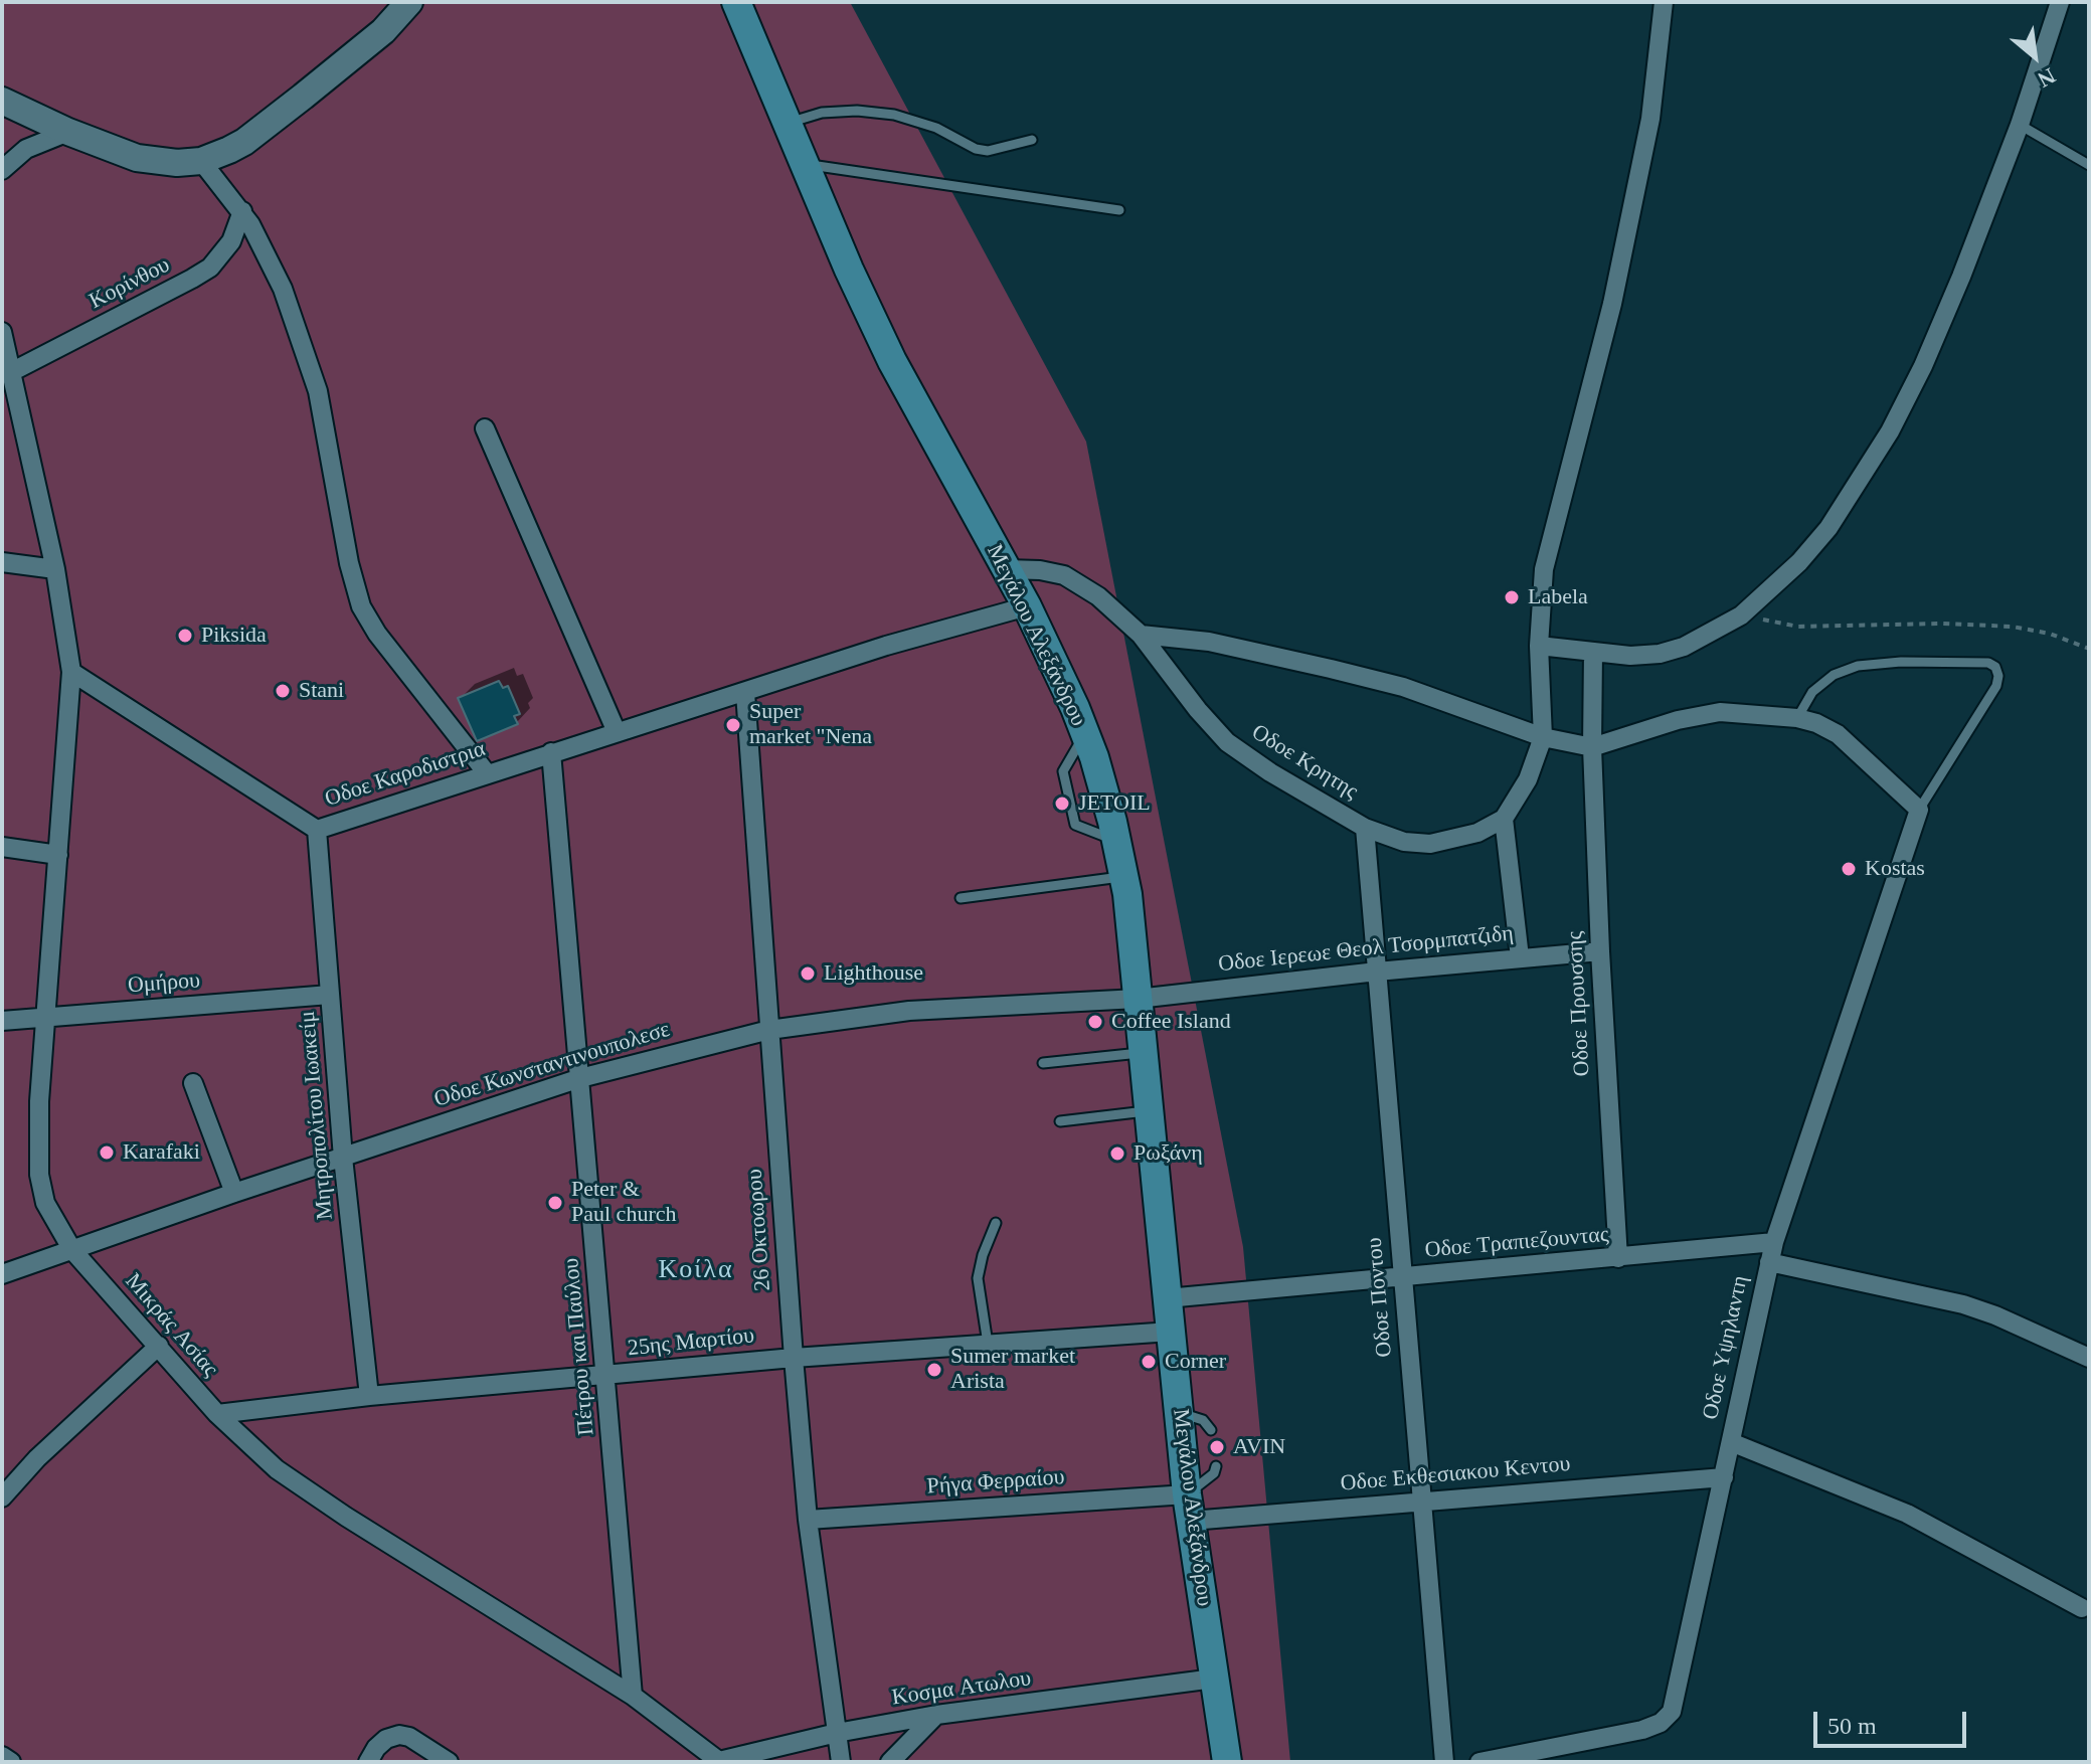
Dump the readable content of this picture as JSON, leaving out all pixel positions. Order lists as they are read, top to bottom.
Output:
{
  "streets": {
    "main road": ["Μεγάλου Αλεξάνδρου"],
    "street": [
      "Κορίνθου",
      "Oδοε Κρητης",
      "Oδοε Καροδιστρια",
      "Oδοε Ιερεωε Θεολ Τσορμπατζιδη",
      "Ομήρου",
      "Oδοε Προυσσης",
      "Oδοε Κωνσταντινουπολεσε",
      "Μητροπολίτου Ιωακείμ",
      "26 Οκτοωρου",
      "Oδοε Τραπιεζουντας",
      "Oδοε Ποντου",
      "Μικράς Ασίας",
      "25ης Μαρτίου",
      "Πέτρου και Παύλου",
      "Oδοε Υψηλαντη",
      "Oδοε Εκθεσιακου Κεντου",
      "Ρήγα Φερραίου",
      "Κοσμα Ατωλου"
    ]
  },
  "crossings": [
    ["Μεγάλου Αλεξάνδρου", "Oδοε Κρητης"],
    ["Μεγάλου Αλεξάνδρου", "Oδοε Καροδιστρια"],
    ["Μεγάλου Αλεξάνδρου", "Oδοε Ιερεωε Θεολ Τσορμπατζιδη"],
    ["Μεγάλου Αλεξάνδρου", "Oδοε Κωνσταντινουπολεσε"],
    ["Μεγάλου Αλεξάνδρου", "Oδοε Τραπιεζουντας"],
    ["Μεγάλου Αλεξάνδρου", "25ης Μαρτίου"],
    ["Μεγάλου Αλεξάνδρου", "Oδοε Εκθεσιακου Κεντου"],
    ["Μεγάλου Αλεξάνδρου", "Ρήγα Φερραίου"],
    ["Μεγάλου Αλεξάνδρου", "Κοσμα Ατωλου"],
    ["Oδοε Κρητης", "Oδοε Ποντου"],
    ["Oδοε Καροδιστρια", "Μητροπολίτου Ιωακείμ"],
    ["Oδοε Καροδιστρια", "26 Οκτοωρου"],
    ["Oδοε Καροδιστρια", "Μικράς Ασίας"],
    ["Oδοε Καροδιστρια", "Πέτρου και Παύλου"],
    ["Oδοε Ιερεωε Θεολ Τσορμπατζιδη", "Oδοε Προυσσης"],
    ["Oδοε Ιερεωε Θεολ Τσορμπατζιδη", "Oδοε Κωνσταντινουπολεσε"],
    ["Oδοε Ιερεωε Θεολ Τσορμπατζιδη", "Oδοε Ποντου"],
    ["Ομήρου", "Μητροπολίτου Ιωακείμ"],
    ["Ομήρου", "Μικράς Ασίας"],
    ["Oδοε Προυσσης", "Oδοε Τραπιεζουντας"],
    ["Oδοε Κωνσταντινουπολεσε", "Μητροπολίτου Ιωακείμ"],
    ["Oδοε Κωνσταντινουπολεσε", "26 Οκτοωρου"],
    ["Oδοε Κωνσταντινουπολεσε", "Μικράς Ασίας"],
    ["Oδοε Κωνσταντινουπολεσε", "Πέτρου και Παύλου"],
    ["Μητροπολίτου Ιωακείμ", "25ης Μαρτίου"],
    ["26 Οκτοωρου", "25ης Μαρτίου"],
    ["26 Οκτοωρου", "Ρήγα Φερραίου"],
    ["26 Οκτοωρου", "Κοσμα Ατωλου"],
    ["Oδοε Τραπιεζουντας", "Oδοε Ποντου"],
    ["Oδοε Τραπιεζουντας", "Oδοε Υψηλαντη"],
    ["Oδοε Ποντου", "Oδοε Εκθεσιακου Κεντου"],
    ["Μικράς Ασίας", "25ης Μαρτίου"],
    ["Μικράς Ασίας", "Πέτρου και Παύλου"],
    ["Μικράς Ασίας", "Κοσμα Ατωλου"],
    ["25ης Μαρτίου", "Πέτρου και Παύλου"],
    ["Oδοε Υψηλαντη", "Oδοε Εκθεσιακου Κεντου"],
    ["Oδοε Εκθεσιακου Κεντου", "Ρήγα Φερραίου"]
  ],
  "districts": ["Κοίλα"],
  "places": [
    "Labela",
    "Piksida",
    "Stani",
    "Super market \"Nena",
    "JETOIL",
    "Kostas",
    "Lighthouse",
    "Coffee Island",
    "Karafaki",
    "Ρωξάνη",
    "Peter & Paul church",
    "Corner",
    "Sumer market Arista",
    "AVIN"
  ],
  "scale_bar": "50 m",
  "north": "bottom right"
}
